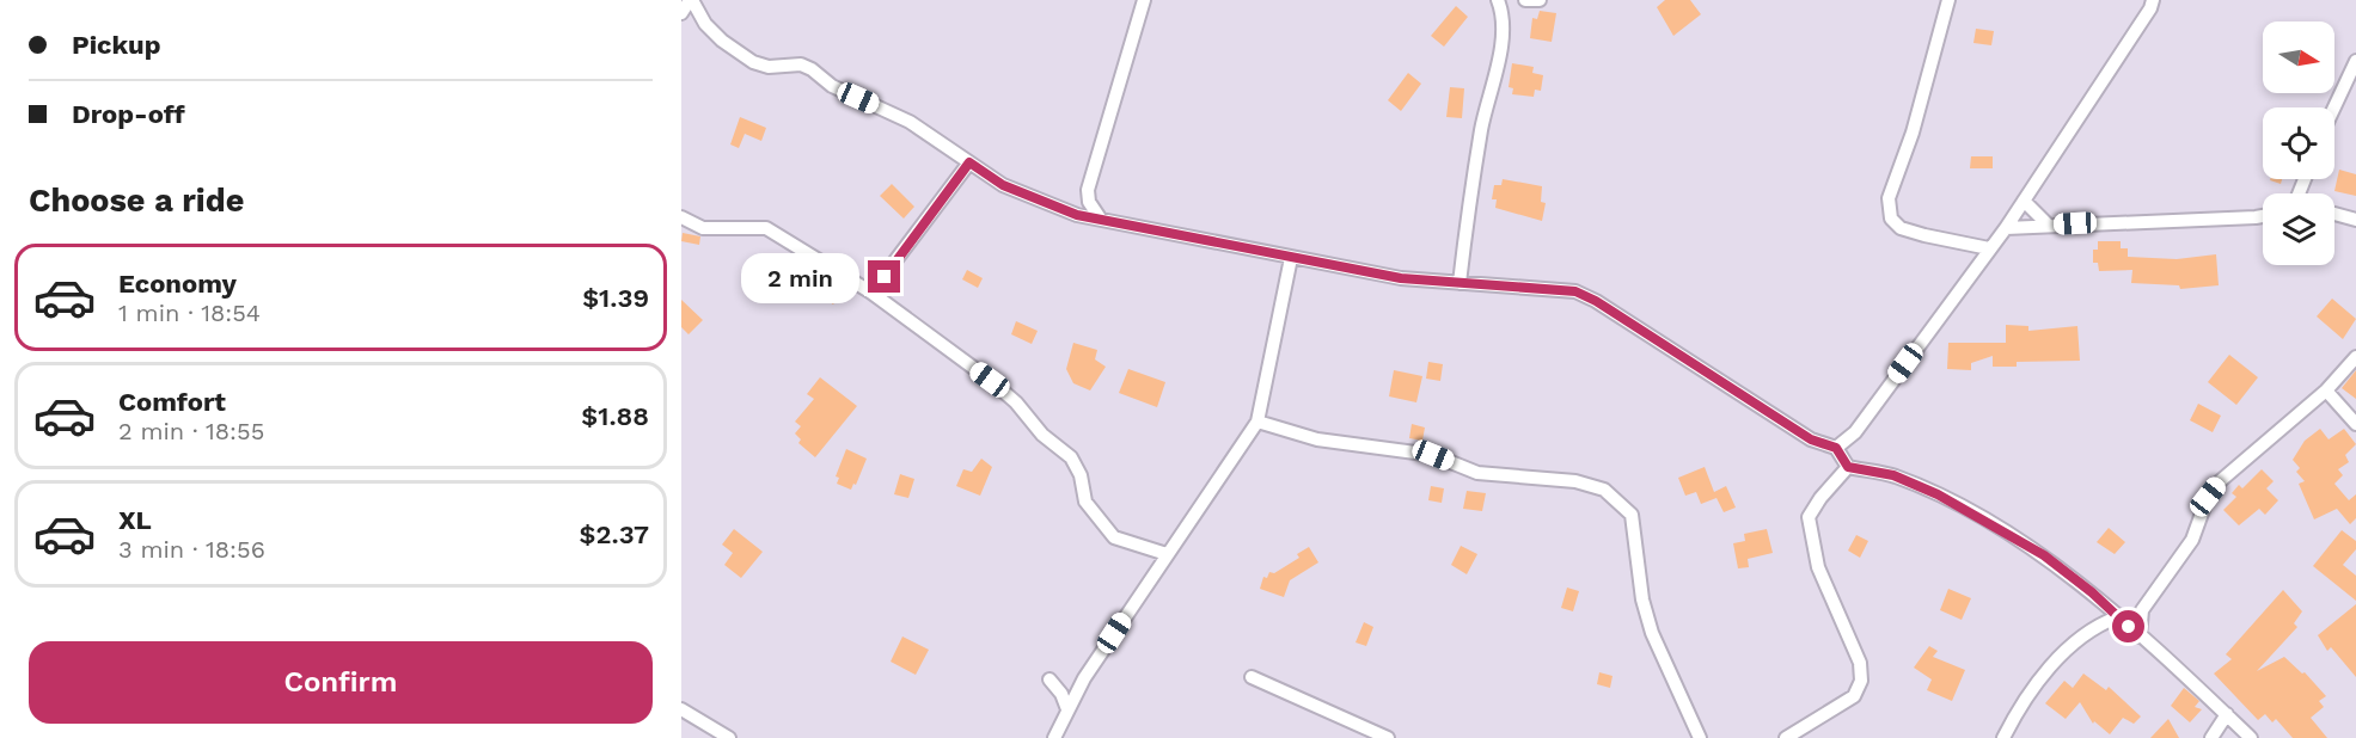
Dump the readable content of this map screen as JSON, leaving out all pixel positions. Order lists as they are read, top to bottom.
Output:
{
  "north": "right",
  "page": {
    "banner": ["Pickup", "Drop-off"],
    "heading": "Choose a ride",
    "list": [
      {
        "name": "Economy",
        "note": "1 min · 18:54",
        "value": "$1.39"
      },
      {
        "name": "Comfort",
        "note": "2 min · 18:55",
        "value": "$1.88"
      },
      {
        "name": "XL",
        "note": "3 min · 18:56",
        "value": "$2.37"
      }
    ],
    "bubble": "2 min",
    "buttons": "Confirm"
  }
}
